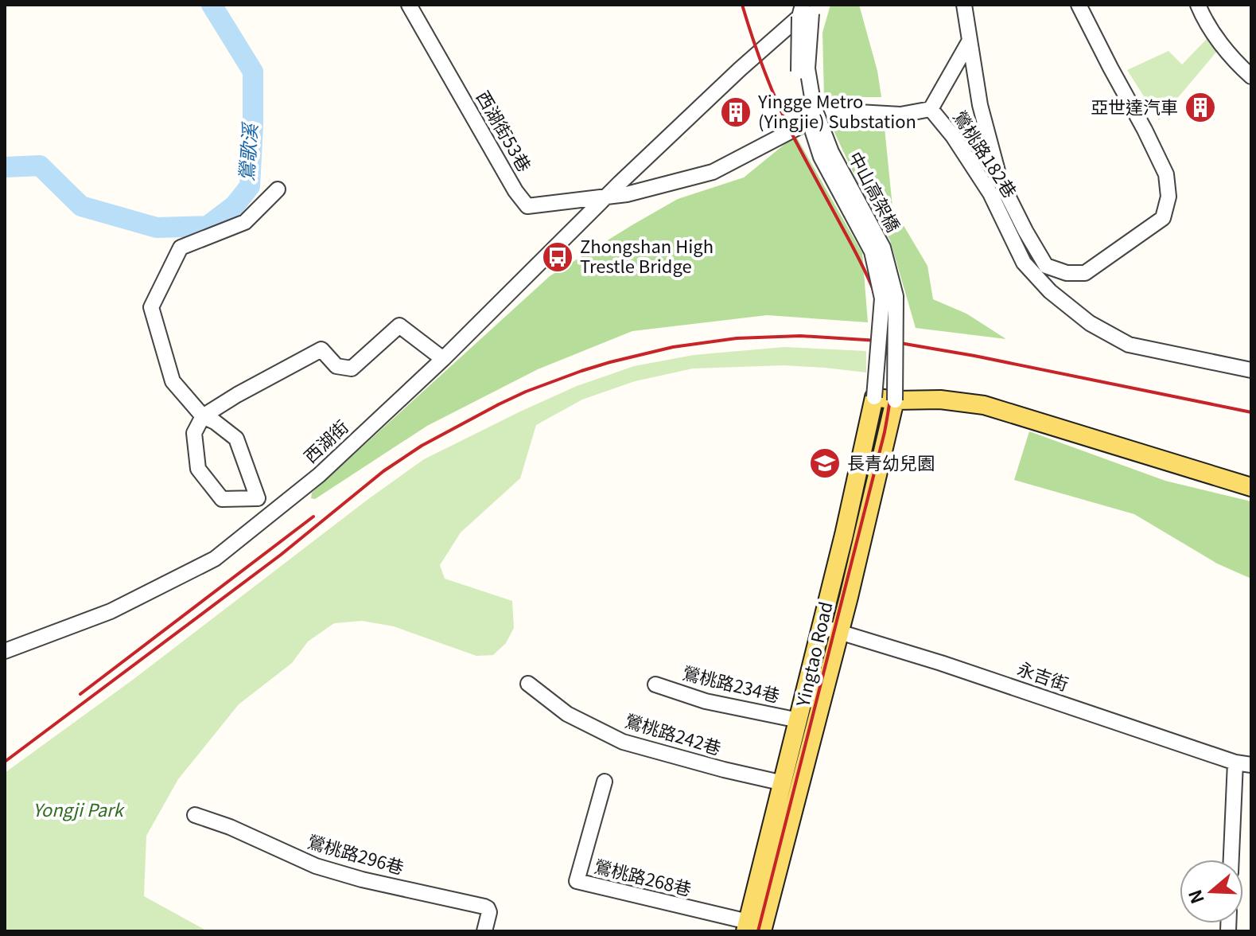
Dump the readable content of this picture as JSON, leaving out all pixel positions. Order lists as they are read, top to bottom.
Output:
{
  "streets": {
    "main road": ["Yingtao Road"],
    "street": [
      "西湖街53巷",
      "鶯桃路182巷",
      "中山高架橋",
      "西湖街",
      "永吉街",
      "鶯桃路234巷",
      "鶯桃路242巷",
      "鶯桃路296巷",
      "鶯桃路268巷"
    ]
  },
  "crossings": [
    ["西湖街53巷", "鶯桃路182巷"],
    ["西湖街53巷", "西湖街"],
    ["鶯桃路182巷", "西湖街"],
    ["中山高架橋", "西湖街"],
    ["中山高架橋", "Yingtao Road"],
    ["Yingtao Road", "永吉街"],
    ["Yingtao Road", "鶯桃路234巷"],
    ["Yingtao Road", "鶯桃路242巷"],
    ["Yingtao Road", "鶯桃路268巷"]
  ],
  "water": ["鶯歌溪"],
  "parks": ["Yongji Park"],
  "places": {
    "building": ["亞世達汽車", "Yingge Metro (Yingjie) Substation"],
    "bus stop": ["Zhongshan High Trestle Bridge"],
    "school or university": ["長青幼兒園"]
  },
  "north": "left"
}
